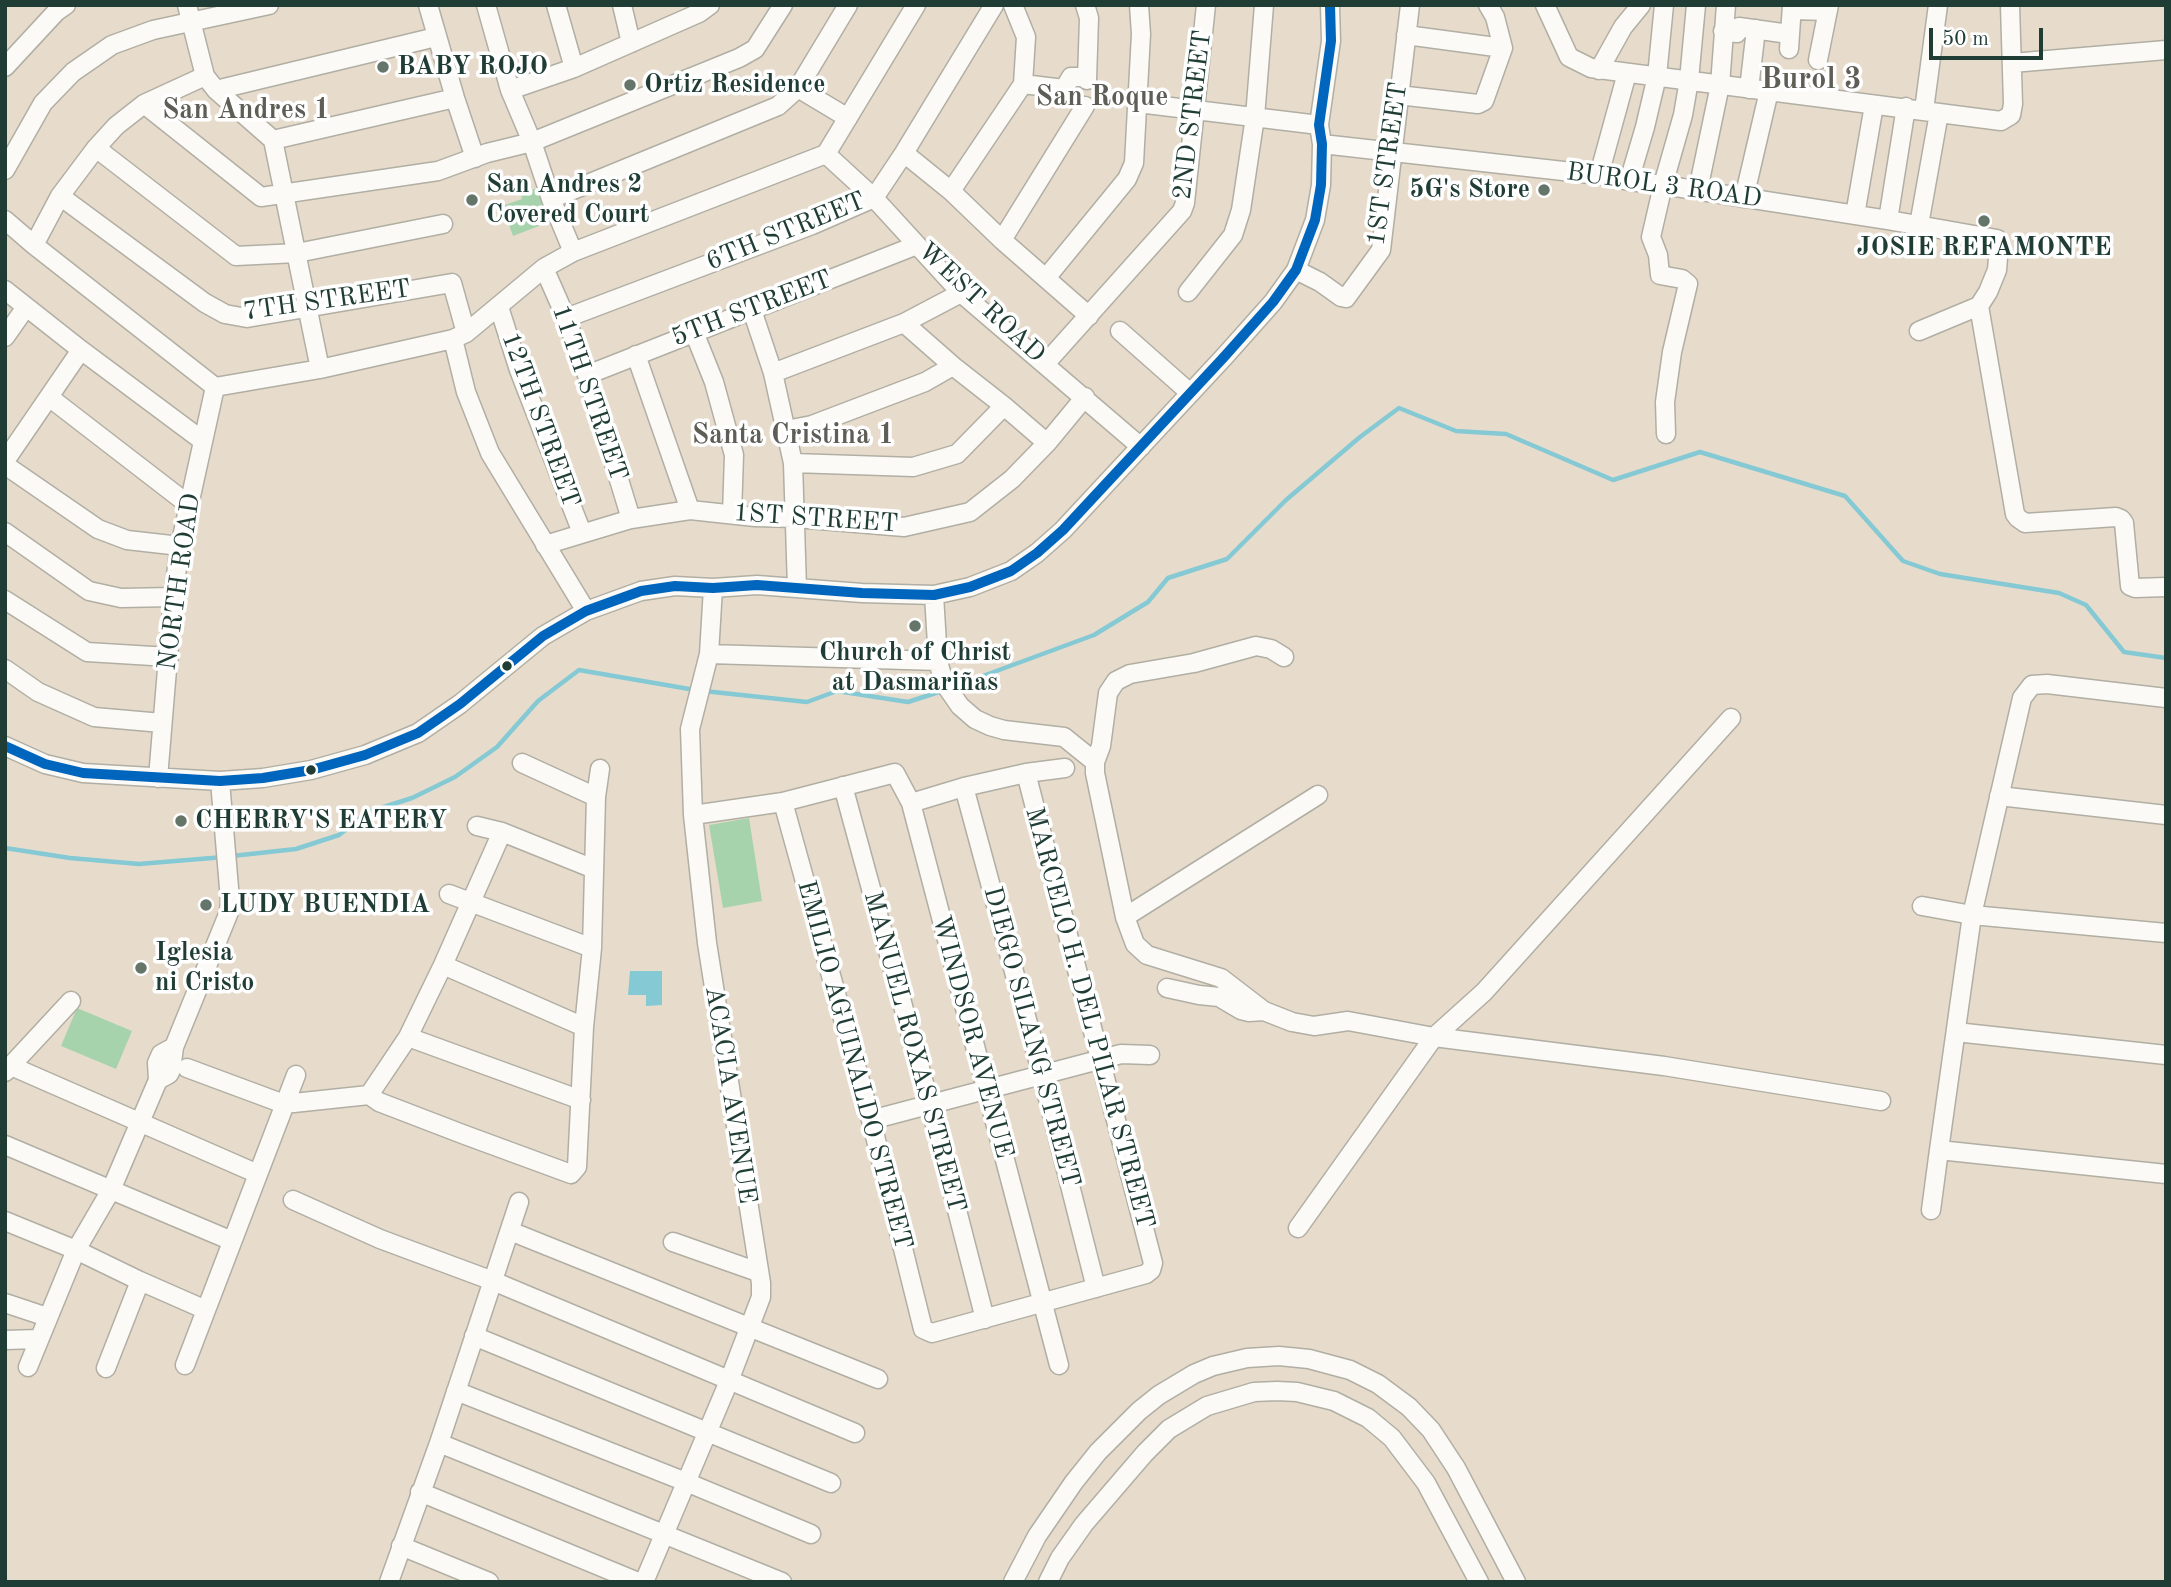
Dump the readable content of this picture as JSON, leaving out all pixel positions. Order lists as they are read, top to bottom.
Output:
{
  "streets": {
    "street": [
      "2ND STREET",
      "1ST STREET",
      "BUROL 3 ROAD",
      "6TH STREET",
      "7TH STREET",
      "WEST ROAD",
      "5TH STREET",
      "11TH STREET",
      "12TH STREET",
      "NORTH ROAD",
      "MARCELO H. DEL PILAR STREET",
      "WINDSOR AVENUE",
      "DIEGO SILANG STREET",
      "MANUEL ROXAS STREET",
      "EMILIO AGUINALDO STREET",
      "ACACIA AVENUE"
    ]
  },
  "crossings": [
    ["2ND STREET", "WEST ROAD"],
    ["1ST STREET", "BUROL 3 ROAD"],
    ["1ST STREET", "WEST ROAD"],
    ["1ST STREET", "11TH STREET"],
    ["1ST STREET", "12TH STREET"],
    ["6TH STREET", "WEST ROAD"],
    ["6TH STREET", "11TH STREET"],
    ["WEST ROAD", "5TH STREET"],
    ["5TH STREET", "11TH STREET"],
    ["MARCELO H. DEL PILAR STREET", "DIEGO SILANG STREET"],
    ["WINDSOR AVENUE", "MANUEL ROXAS STREET"],
    ["MANUEL ROXAS STREET", "EMILIO AGUINALDO STREET"]
  ],
  "districts": [
    "Burol 3",
    "San Roque",
    "San Andres 1",
    "Santa Cristina 1"
  ],
  "places": [
    "BABY ROJO",
    "Ortiz Residence",
    "5G's Store",
    "San Andres 2 Covered Court",
    "JOSIE REFAMONTE",
    "Church of Christ at Dasmariñas",
    "CHERRY'S EATERY",
    "LUDY BUENDIA",
    "Iglesia ni Cristo"
  ],
  "scale_bar": "50 m"
}
